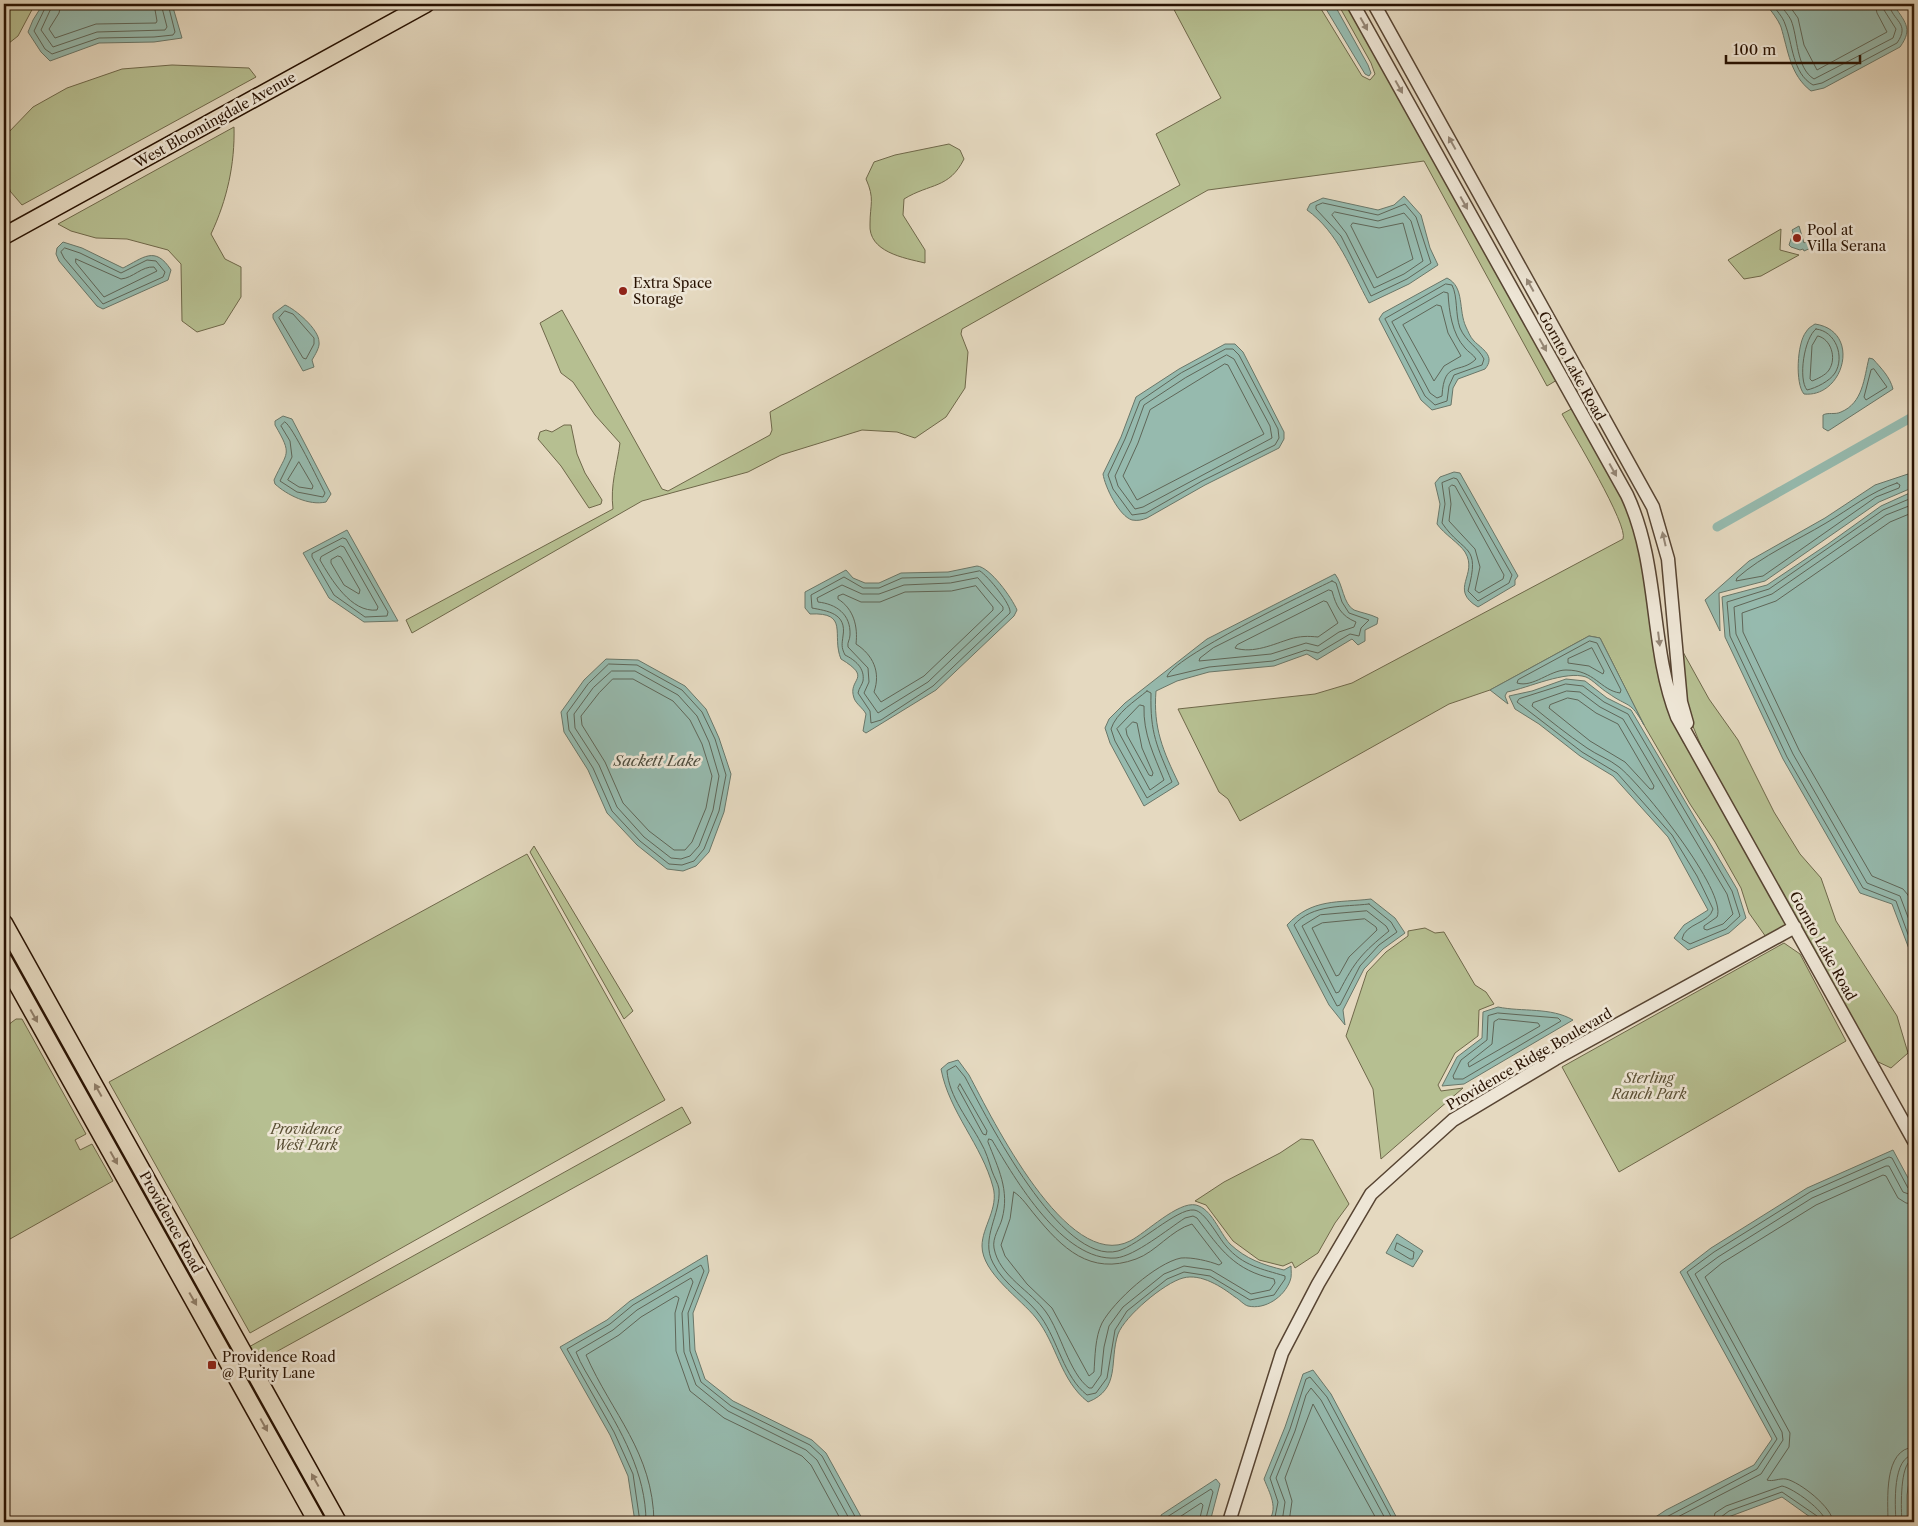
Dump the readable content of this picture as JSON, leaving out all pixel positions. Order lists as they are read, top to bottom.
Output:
{
  "streets": {
    "main road": ["West Bloomingdale Avenue", "Providence Road"],
    "street": ["Gornto Lake Road", "Providence Ridge Boulevard"]
  },
  "crossings": [
    ["Gornto Lake Road", "Providence Ridge Boulevard"]
  ],
  "water": ["Sackett Lake"],
  "parks": ["Sterling Ranch Park", "Providence West Park"],
  "places": {
    "other": ["Pool at Villa Serana", "Extra Space Storage"],
    "transit": ["Providence Road @ Purity Lane"]
  },
  "scale_bar": "100 m"
}
